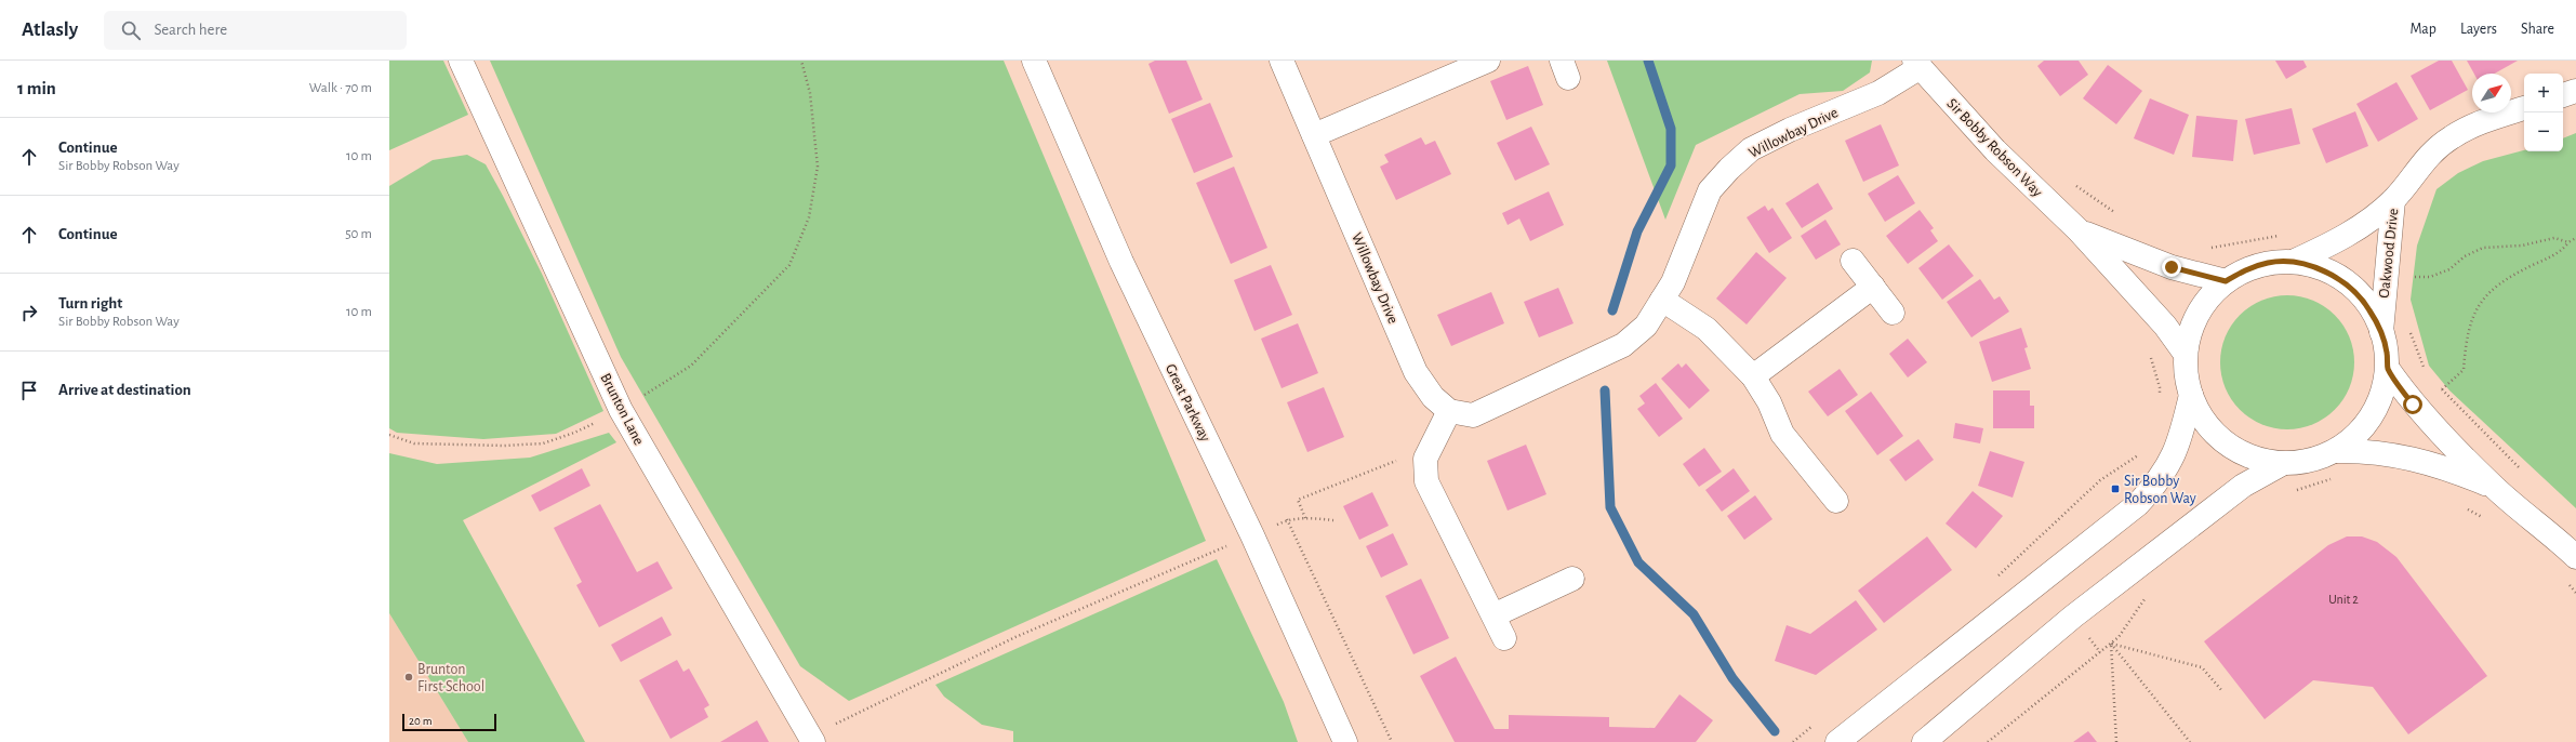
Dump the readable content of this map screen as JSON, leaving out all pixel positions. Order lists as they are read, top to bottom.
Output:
{
  "streets": {
    "street": [
      "Willowbay Drive",
      "Sir Bobby Robson Way",
      "Oakwood Drive",
      "Great Parkway",
      "Brunton Lane"
    ]
  },
  "crossings": [
    ["Willowbay Drive", "Sir Bobby Robson Way"]
  ],
  "places": {
    "transit": ["Sir Bobby Robson Way"],
    "other": ["Brunton First School"]
  },
  "house_numbers": ["Unit 2"],
  "scale_bar": "20 m",
  "north": "top right",
  "page": {
    "header": "Atlasly",
    "search": "Search here",
    "nav": ["Map", "Layers", "Share"],
    "heading": ["1 min", "Walk · 70 m"],
    "map_buttons": ["+", "−"],
    "list": [
      ["Continue", "Sir Bobby Robson Way", "10 m"],
      ["Continue", "50 m"],
      ["Turn right", "Sir Bobby Robson Way", "10 m"],
      "Arrive at destination"
    ],
    "scale": "20 m"
  }
}
